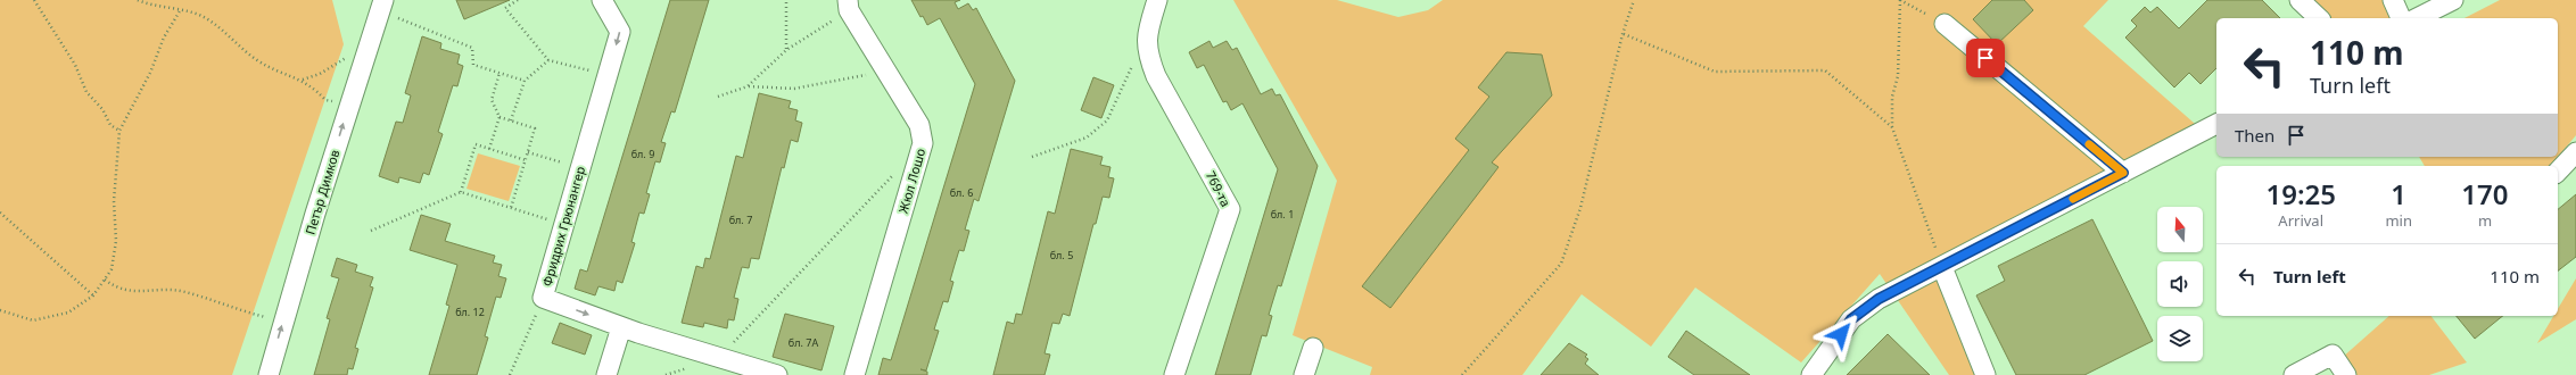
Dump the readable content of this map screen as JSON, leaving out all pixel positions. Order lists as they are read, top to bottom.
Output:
{
  "streets": {
    "street": [
      "Жюл Лошо",
      "769-та",
      "Петър Димков",
      "Фридрих Грюнангер"
    ]
  },
  "one_way": ["Петър Димков"],
  "house_numbers": [
    "бл. 9",
    "бл. 6",
    "бл. 1",
    "бл. 7",
    "бл. 5",
    "бл. 12",
    "бл. 7А"
  ],
  "north": "top",
  "page": {
    "turn": ["110 m", "Turn left"],
    "then": "Then",
    "eta": [
      "19:25",
      "Arrival",
      "1",
      "min",
      "170",
      "m"
    ],
    "list": [
      {
        "name": "Turn left",
        "value": "110 m"
      }
    ]
  }
}
